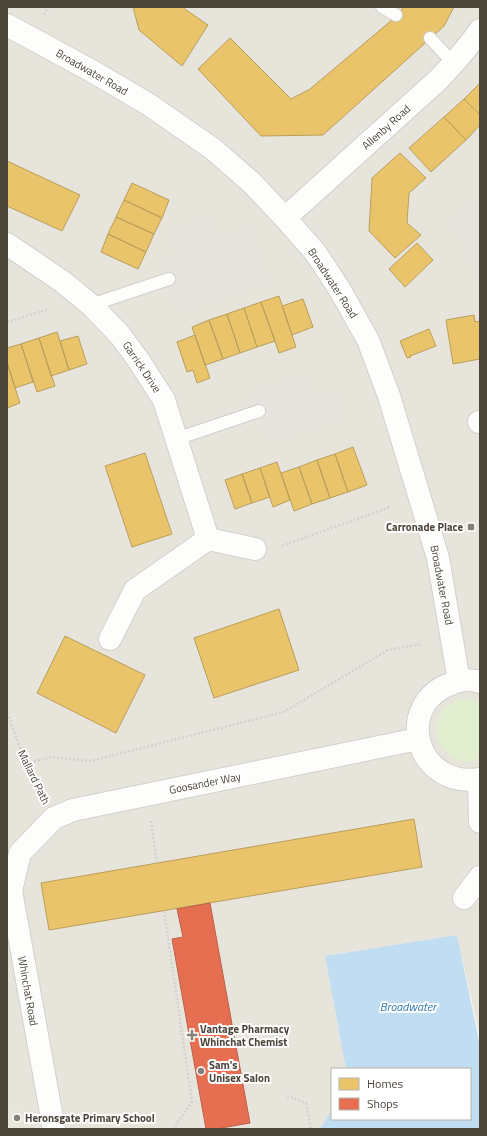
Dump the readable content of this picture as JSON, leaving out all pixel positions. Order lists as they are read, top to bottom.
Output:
{
  "streets": {
    "street": [
      "Broadwater Road",
      "Allenby Road",
      "Garrick Drive",
      "Goosander Way",
      "Whinchat Road"
    ],
    "path": ["Mallard Path"]
  },
  "crossings": [
    ["Broadwater Road", "Allenby Road"],
    ["Broadwater Road", "Goosander Way"],
    ["Mallard Path", "Goosander Way"],
    ["Goosander Way", "Whinchat Road"]
  ],
  "water": ["Broadwater"],
  "places": {
    "transit": ["Carronade Place"],
    "health": ["Vantage Pharmacy Whinchat Chemist"],
    "other": ["Sam's Unisex Salon", "Heronsgate Primary School"]
  },
  "legend": ["Homes", "Shops"]
}
